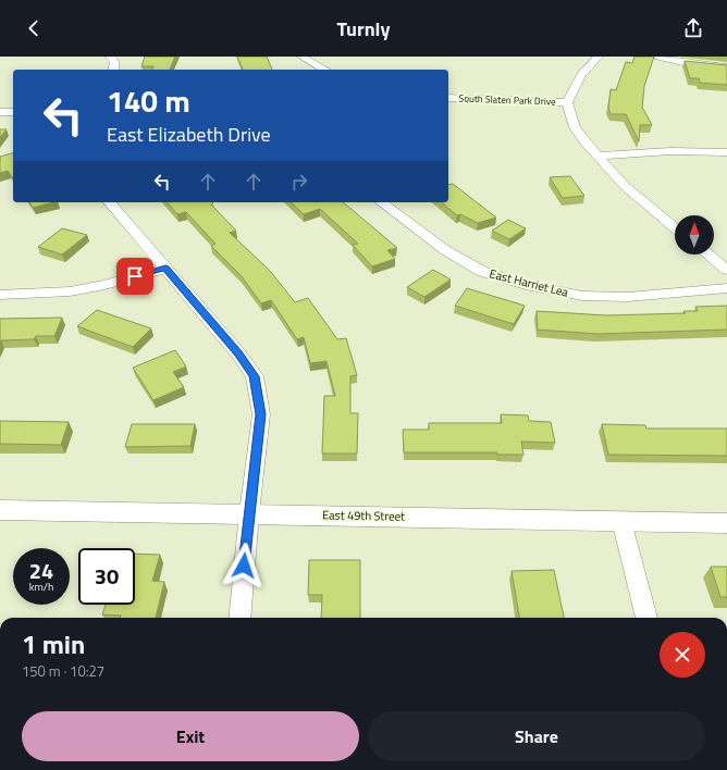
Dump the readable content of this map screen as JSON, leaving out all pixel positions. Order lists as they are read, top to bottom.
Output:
{
  "streets": {
    "street": ["South Slaten Park Drive", "East Harriet Lea", "East 49th Street"]
  },
  "north": "top",
  "page": {
    "header": "Turnly",
    "turn": ["140 m", "East Elizabeth Drive"],
    "speed": "24 km/h",
    "limit": "30",
    "heading": ["1 min", "150 m · 10:27"],
    "buttons": ["Exit", "Share"]
  }
}
